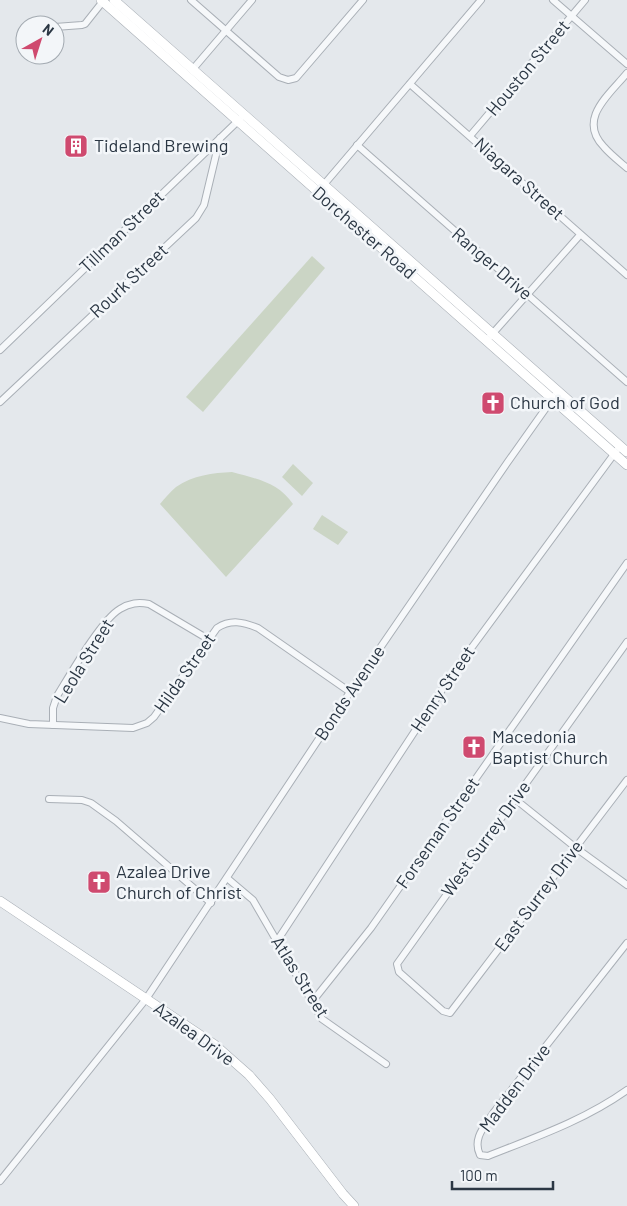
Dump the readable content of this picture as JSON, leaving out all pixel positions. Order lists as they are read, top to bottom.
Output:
{
  "streets": {
    "main road": ["Dorchester Road", "Azalea Drive"],
    "street": [
      "Houston Street",
      "Niagara Street",
      "Tillman Street",
      "Ranger Drive",
      "Rourk Street",
      "Leola Street",
      "Hilda Street",
      "Henry Street",
      "Bonds Avenue",
      "Forseman Street",
      "West Surrey Drive",
      "East Surrey Drive",
      "Atlas Street",
      "Madden Drive"
    ]
  },
  "crossings": [
    ["Houston Street", "Niagara Street"],
    ["Tillman Street", "Dorchester Road"],
    ["Tillman Street", "Rourk Street"],
    ["Dorchester Road", "Henry Street"],
    ["Dorchester Road", "Bonds Avenue"],
    ["Leola Street", "Hilda Street"],
    ["Hilda Street", "Bonds Avenue"],
    ["Henry Street", "Atlas Street"],
    ["Bonds Avenue", "Atlas Street"],
    ["Bonds Avenue", "Azalea Drive"],
    ["Forseman Street", "Atlas Street"],
    ["West Surrey Drive", "East Surrey Drive"]
  ],
  "places": {
    "building": ["Tideland Brewing"],
    "church": ["Church of God", "Macedonia Baptist Church", "Azalea Drive Church of Christ"]
  },
  "scale_bar": "100 m",
  "north": "top right"
}
